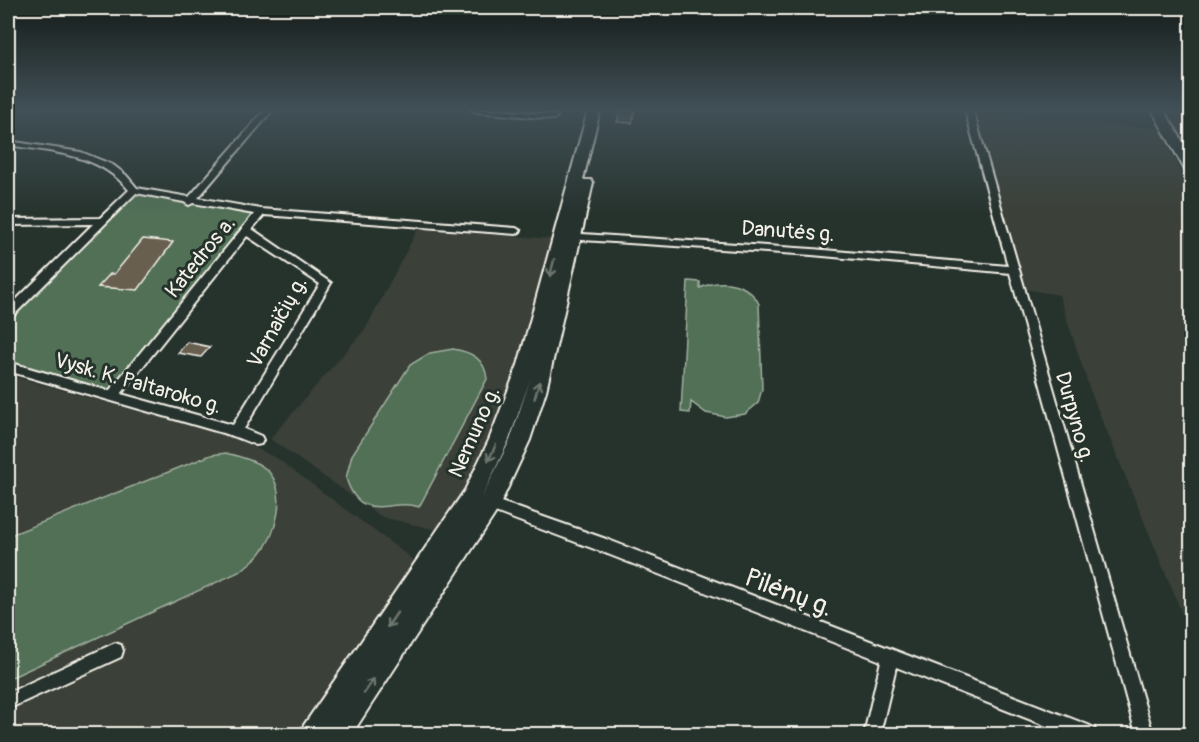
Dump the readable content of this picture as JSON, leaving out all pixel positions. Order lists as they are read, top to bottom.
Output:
{
  "streets": {
    "main road": ["Nemuno g."],
    "street": [
      "Danutės g.",
      "Katedros a.",
      "Varnaičių g.",
      "Vysk. K. Paltaroko g.",
      "Durpyno g.",
      "Pilėnų g."
    ]
  },
  "crossings": [
    ["Danutės g.", "Durpyno g."],
    ["Danutės g.", "Nemuno g."],
    ["Katedros a.", "Varnaičių g."],
    ["Katedros a.", "Vysk. K. Paltaroko g."],
    ["Varnaičių g.", "Vysk. K. Paltaroko g."],
    ["Nemuno g.", "Pilėnų g."]
  ]
}
